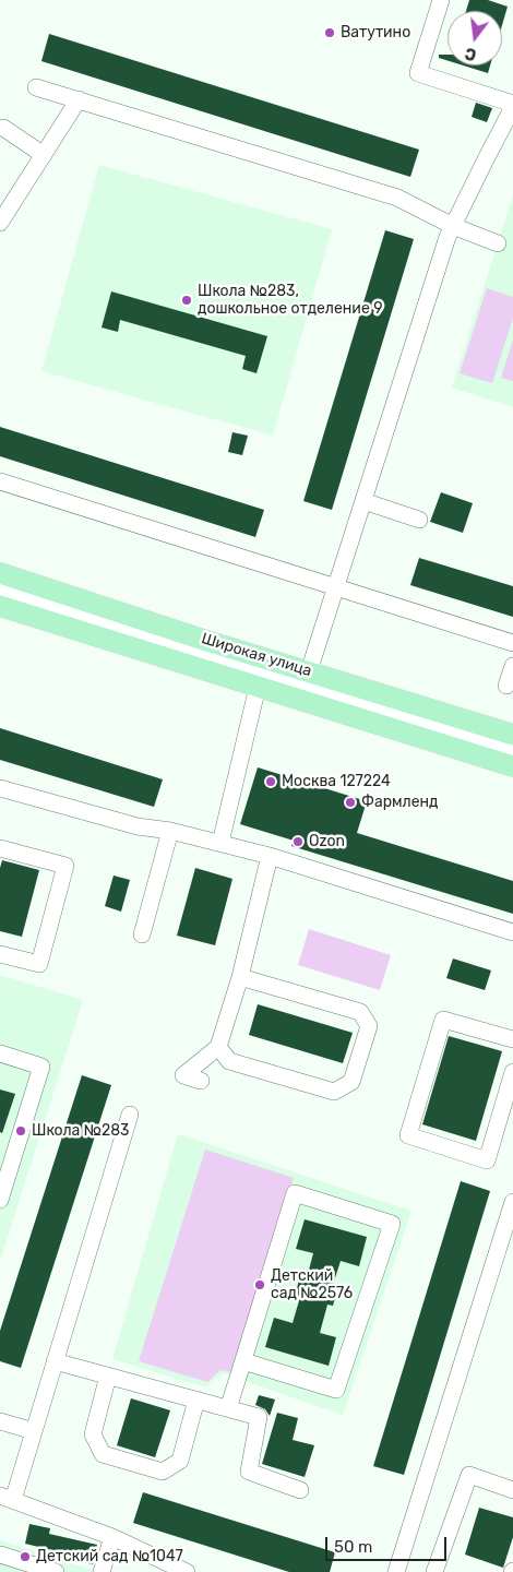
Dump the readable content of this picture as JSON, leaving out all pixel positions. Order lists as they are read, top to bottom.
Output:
{
  "streets": {
    "main road": ["Широкая улица"]
  },
  "places": [
    "Ватутино",
    "Школа №283, дошкольное отделение 9",
    "Москва 127224",
    "Фармленд",
    "Ozon",
    "Школа №283",
    "Детский сад №2576",
    "Детский сад №1047"
  ],
  "scale_bar": "50 m",
  "north": "bottom"
}
